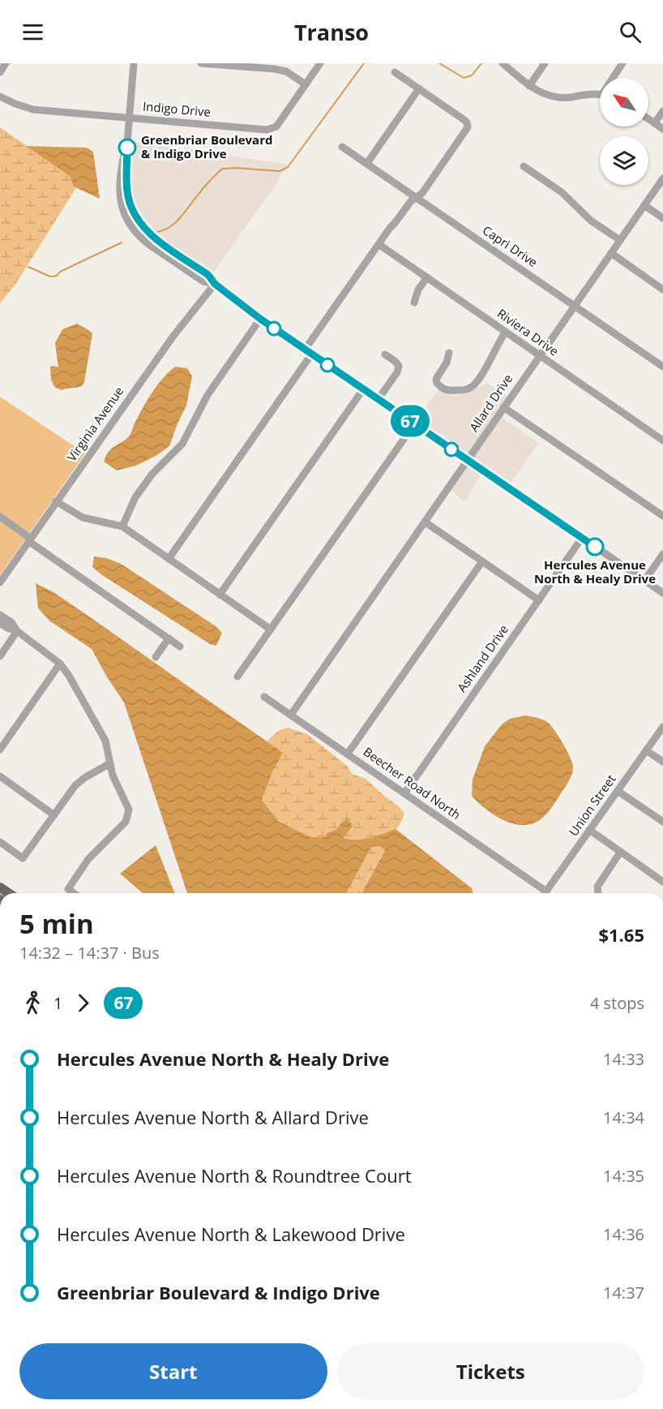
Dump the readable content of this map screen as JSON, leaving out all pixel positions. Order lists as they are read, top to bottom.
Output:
{
  "streets": {
    "street": [
      "Indigo Drive",
      "Capri Drive",
      "Riviera Drive",
      "Allard Drive",
      "Virginia Avenue",
      "Ashland Drive",
      "Beecher Road North",
      "Union Street"
    ]
  },
  "crossings": [
    ["Capri Drive", "Allard Drive"],
    ["Riviera Drive", "Allard Drive"],
    ["Allard Drive", "Beecher Road North"],
    ["Ashland Drive", "Beecher Road North"]
  ],
  "places": ["Greenbriar Boulevard & Indigo Drive", "Hercules Avenue North & Healy Drive"],
  "lines": ["bus line 67"],
  "north": "top left",
  "page": {
    "header": "Transo",
    "on_map": "67",
    "heading": ["5 min", "14:32 – 14:37 · Bus", "$1.65"],
    "legs": ["1", "67", "4 stops"],
    "list": [
      {
        "name": "Hercules Avenue North & Healy Drive",
        "value": "14:33"
      },
      {
        "name": "Hercules Avenue North & Allard Drive",
        "value": "14:34"
      },
      {
        "name": "Hercules Avenue North & Roundtree Court",
        "value": "14:35"
      },
      {
        "name": "Hercules Avenue North & Lakewood Drive",
        "value": "14:36"
      },
      {
        "name": "Greenbriar Boulevard & Indigo Drive",
        "value": "14:37"
      }
    ],
    "buttons": ["Start", "Tickets"]
  }
}
